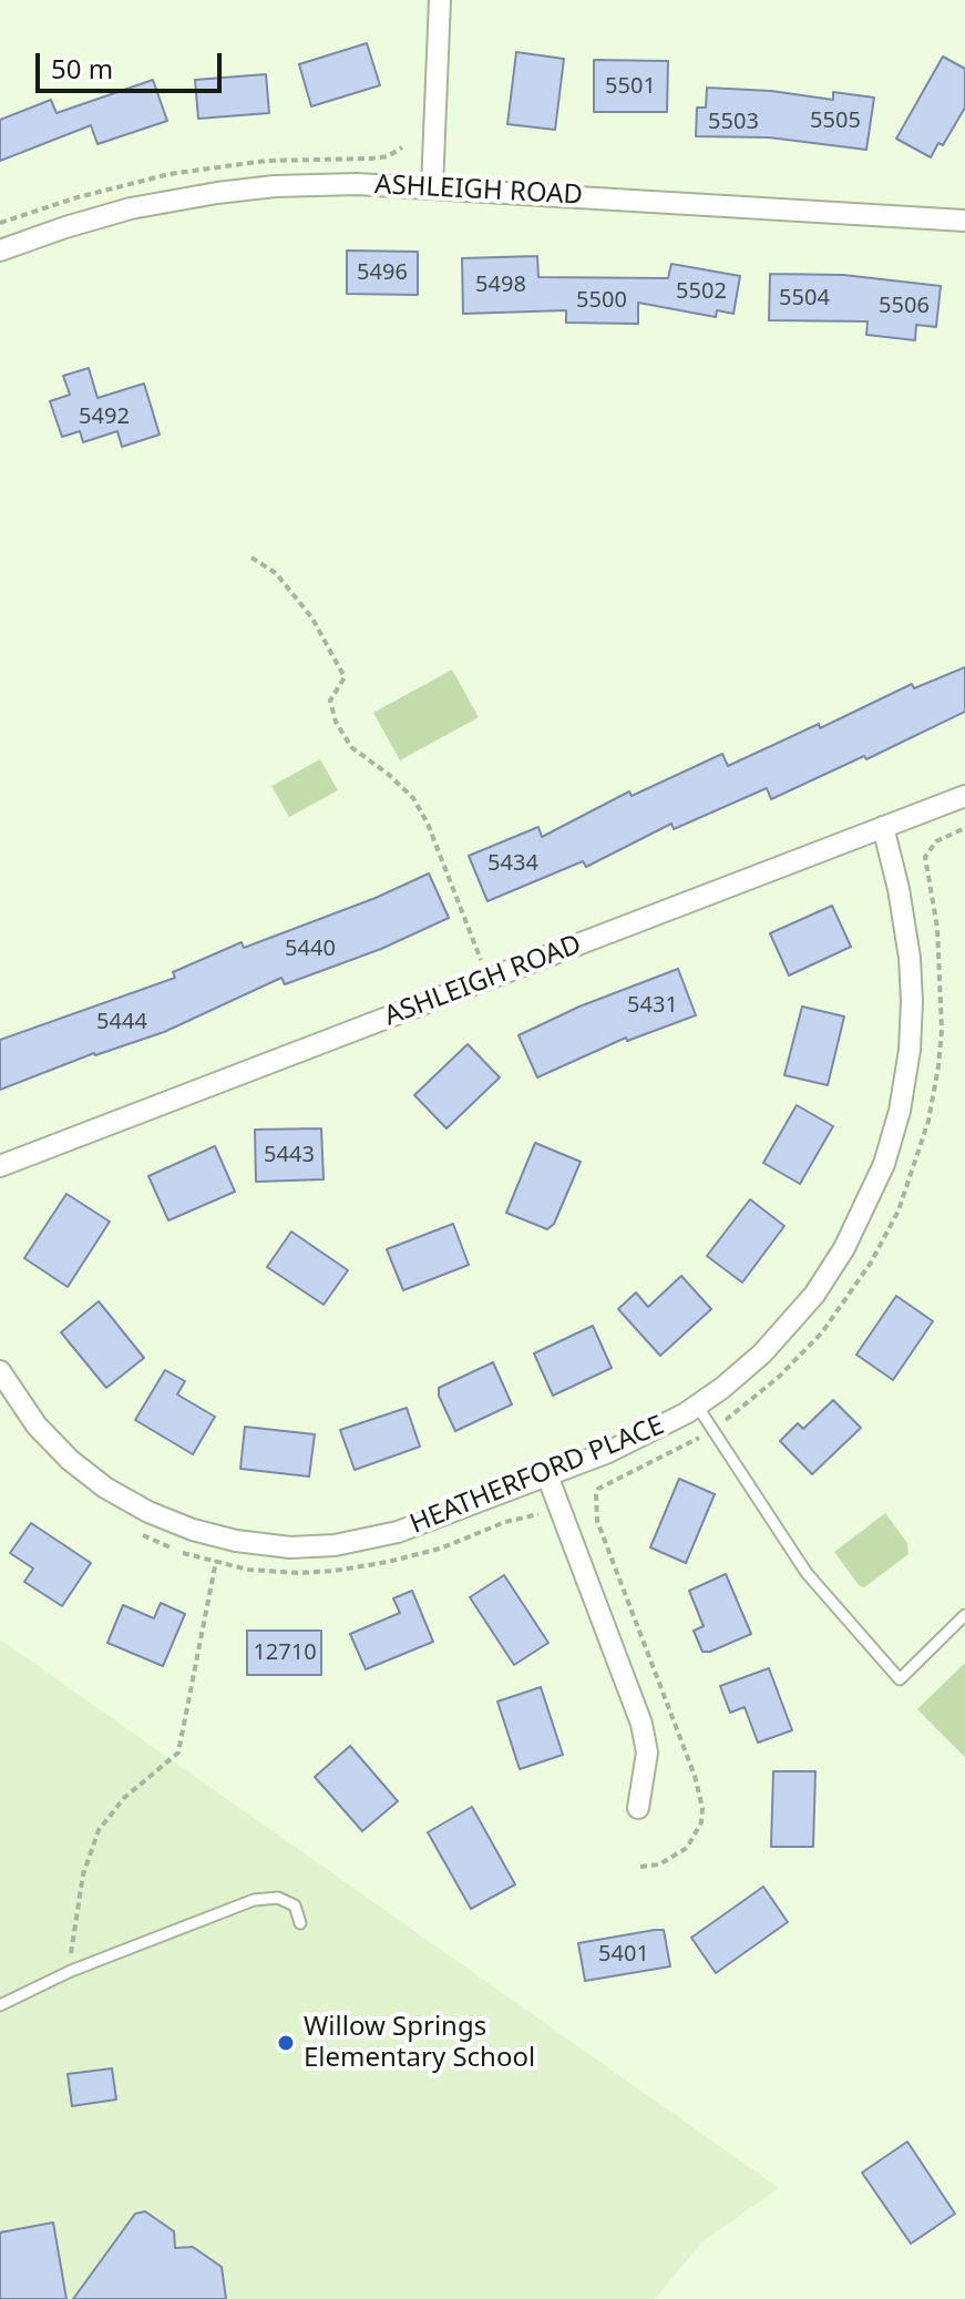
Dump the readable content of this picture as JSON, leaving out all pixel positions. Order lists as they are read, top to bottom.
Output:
{
  "streets": {
    "street": ["ASHLEIGH ROAD", "HEATHERFORD PLACE"]
  },
  "crossings": [
    ["ASHLEIGH ROAD", "HEATHERFORD PLACE"]
  ],
  "places": ["Willow Springs Elementary School"],
  "house_numbers": [
    "5501",
    "5505",
    "5503",
    "5496",
    "5498",
    "5502",
    "5504",
    "5500",
    "5506",
    "5492",
    "5434",
    "5440",
    "5431",
    "5444",
    "5443",
    "12710",
    "5401"
  ],
  "scale_bar": "50 m"
}
